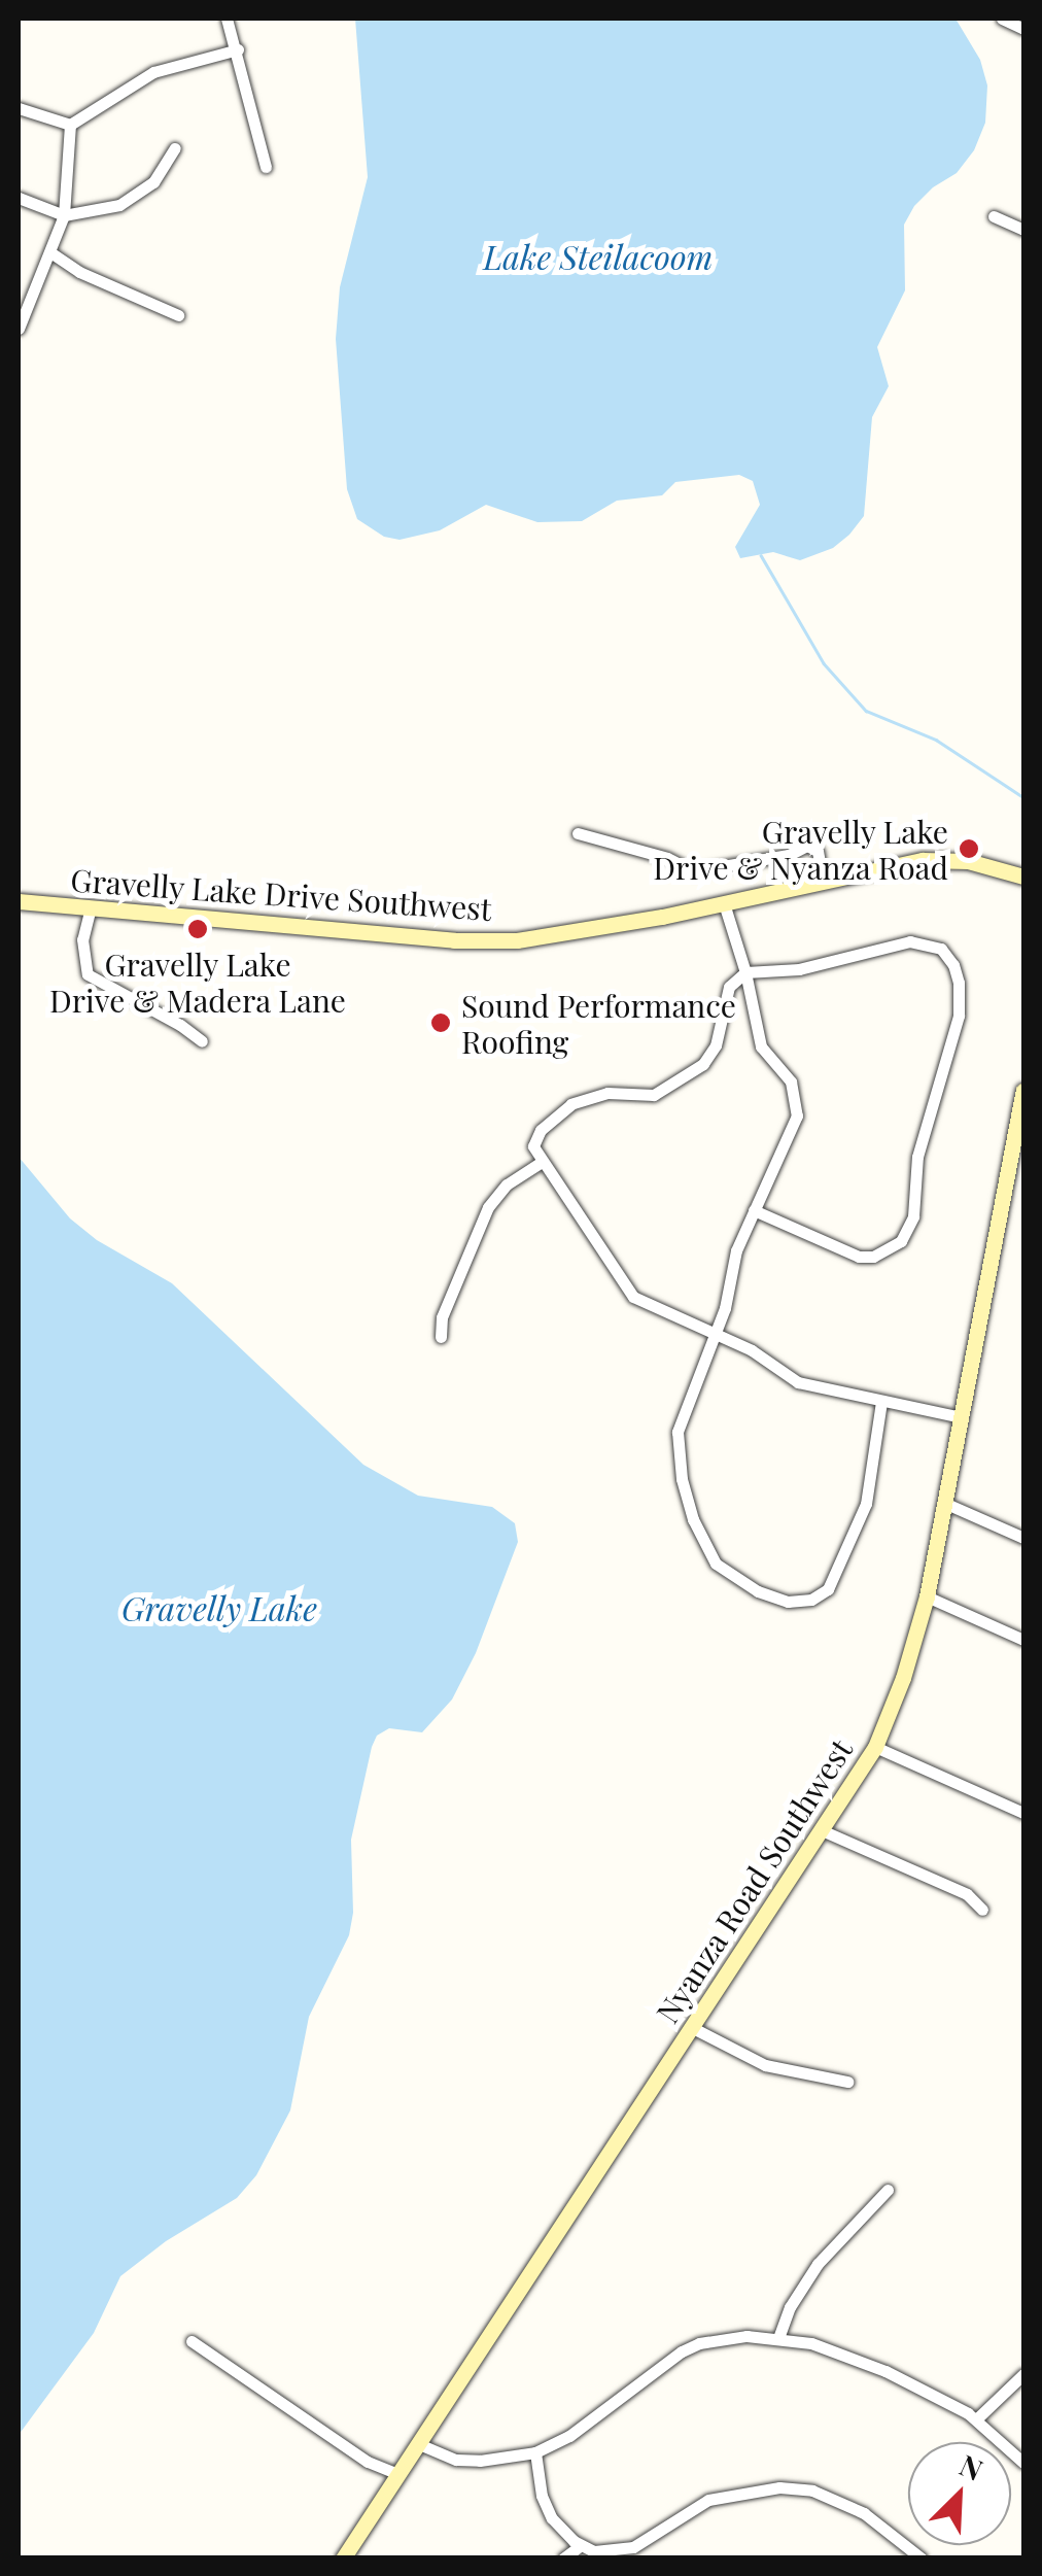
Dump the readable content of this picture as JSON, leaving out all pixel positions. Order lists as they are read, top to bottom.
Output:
{
  "streets": {
    "street": ["Gravelly Lake Drive Southwest", "Nyanza Road Southwest"]
  },
  "water": ["Lake Steilacoom", "Gravelly Lake"],
  "places": ["Gravelly Lake Drive & Nyanza Road", "Gravelly Lake Drive & Madera Lane", "Sound Performance Roofing"],
  "north": "top right"
}
